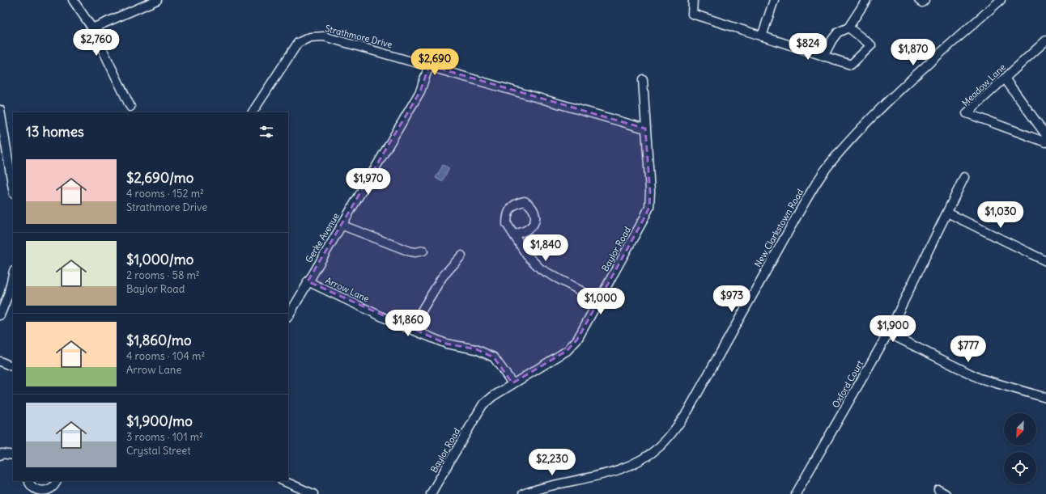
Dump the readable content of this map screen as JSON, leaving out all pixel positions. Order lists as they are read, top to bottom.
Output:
{
  "streets": {
    "street": [
      "Strathmore Drive",
      "Meadow Lane",
      "New Clarkstown Road",
      "Gerke Avenue",
      "Baylor Road",
      "Arrow Lane",
      "Oxford Court"
    ]
  },
  "crossings": [
    ["Strathmore Drive", "Gerke Avenue"],
    ["Strathmore Drive", "Baylor Road"],
    ["Gerke Avenue", "Arrow Lane"],
    ["Baylor Road", "Arrow Lane"]
  ],
  "north": "bottom left",
  "page": {
    "price": [
      "$2,760",
      "$824",
      "$1,870",
      "$2,690",
      "$1,970",
      "$1,030",
      "$1,840",
      "$973",
      "$1,000",
      "$1,860",
      "$1,900",
      "$777",
      "$2,230"
    ],
    "heading": "13 homes",
    "list": [
      {
        "name": "$2,690/mo",
        "note": "4 rooms · 152 m² · Strathmore Drive"
      },
      {
        "name": "$1,000/mo",
        "note": "2 rooms · 58 m² · Baylor Road"
      },
      {
        "name": "$1,860/mo",
        "note": "4 rooms · 104 m² · Arrow Lane"
      },
      {
        "name": "$1,900/mo",
        "note": "3 rooms · 101 m² · Crystal Street"
      }
    ]
  }
}
